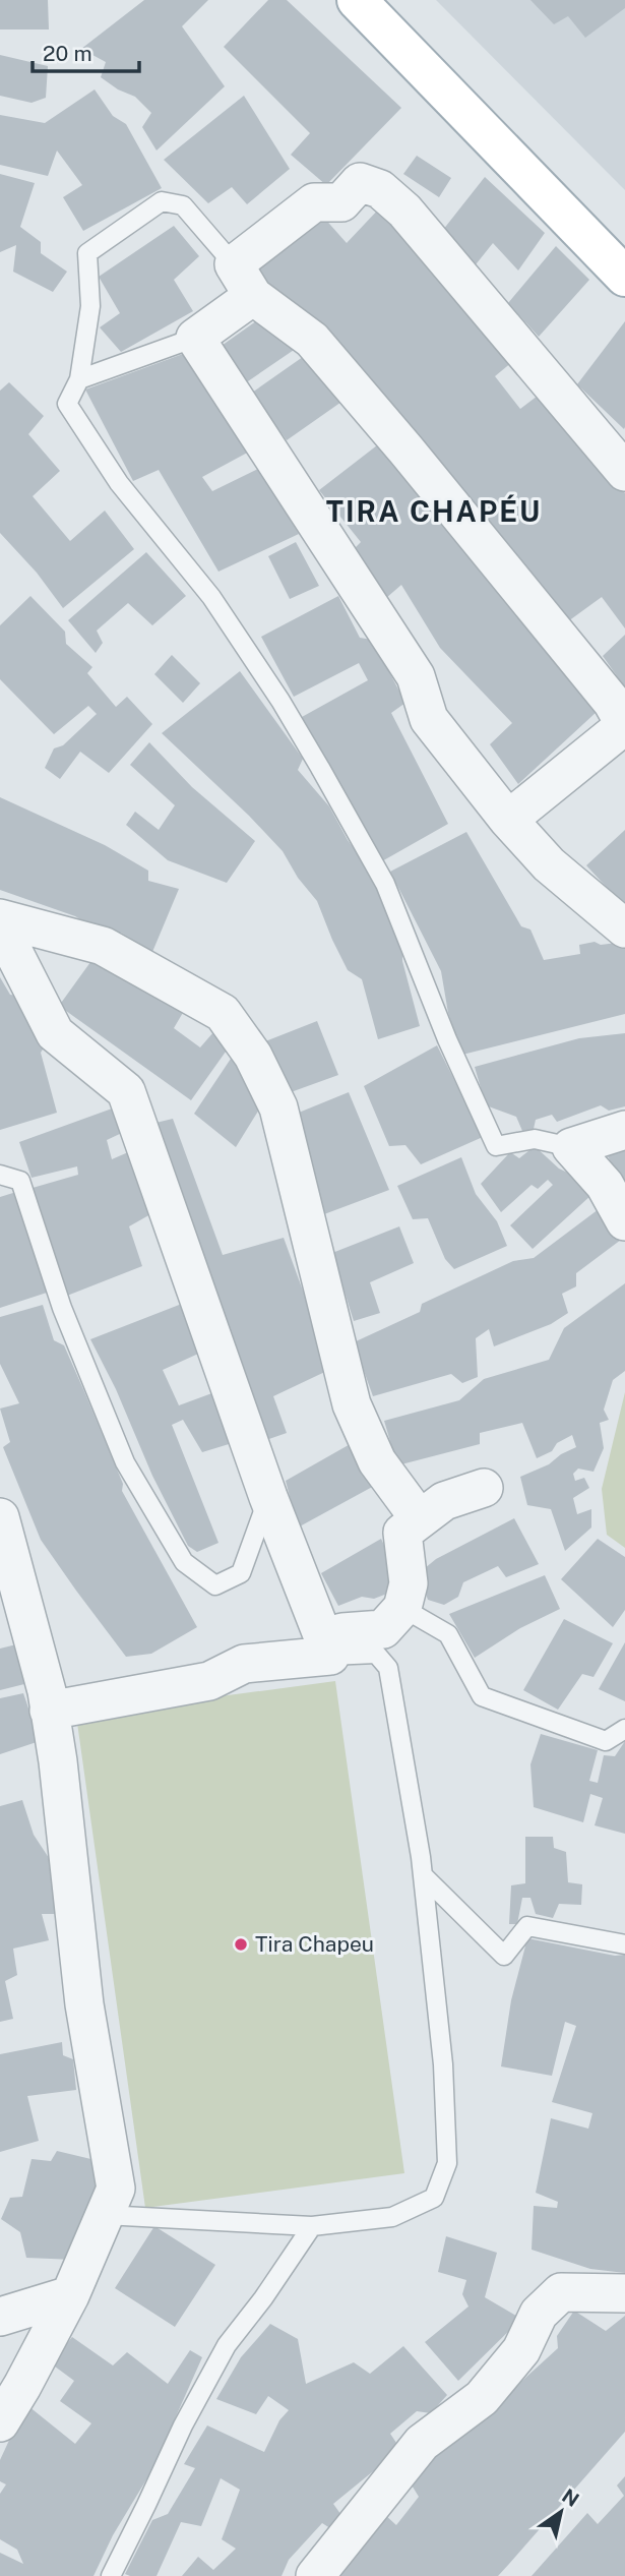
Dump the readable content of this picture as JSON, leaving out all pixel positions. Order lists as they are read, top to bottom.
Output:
{
  "districts": ["TIRA CHAPÉU"],
  "places": ["Tira Chapeu"],
  "scale_bar": "20 m",
  "north": "top right"
}
